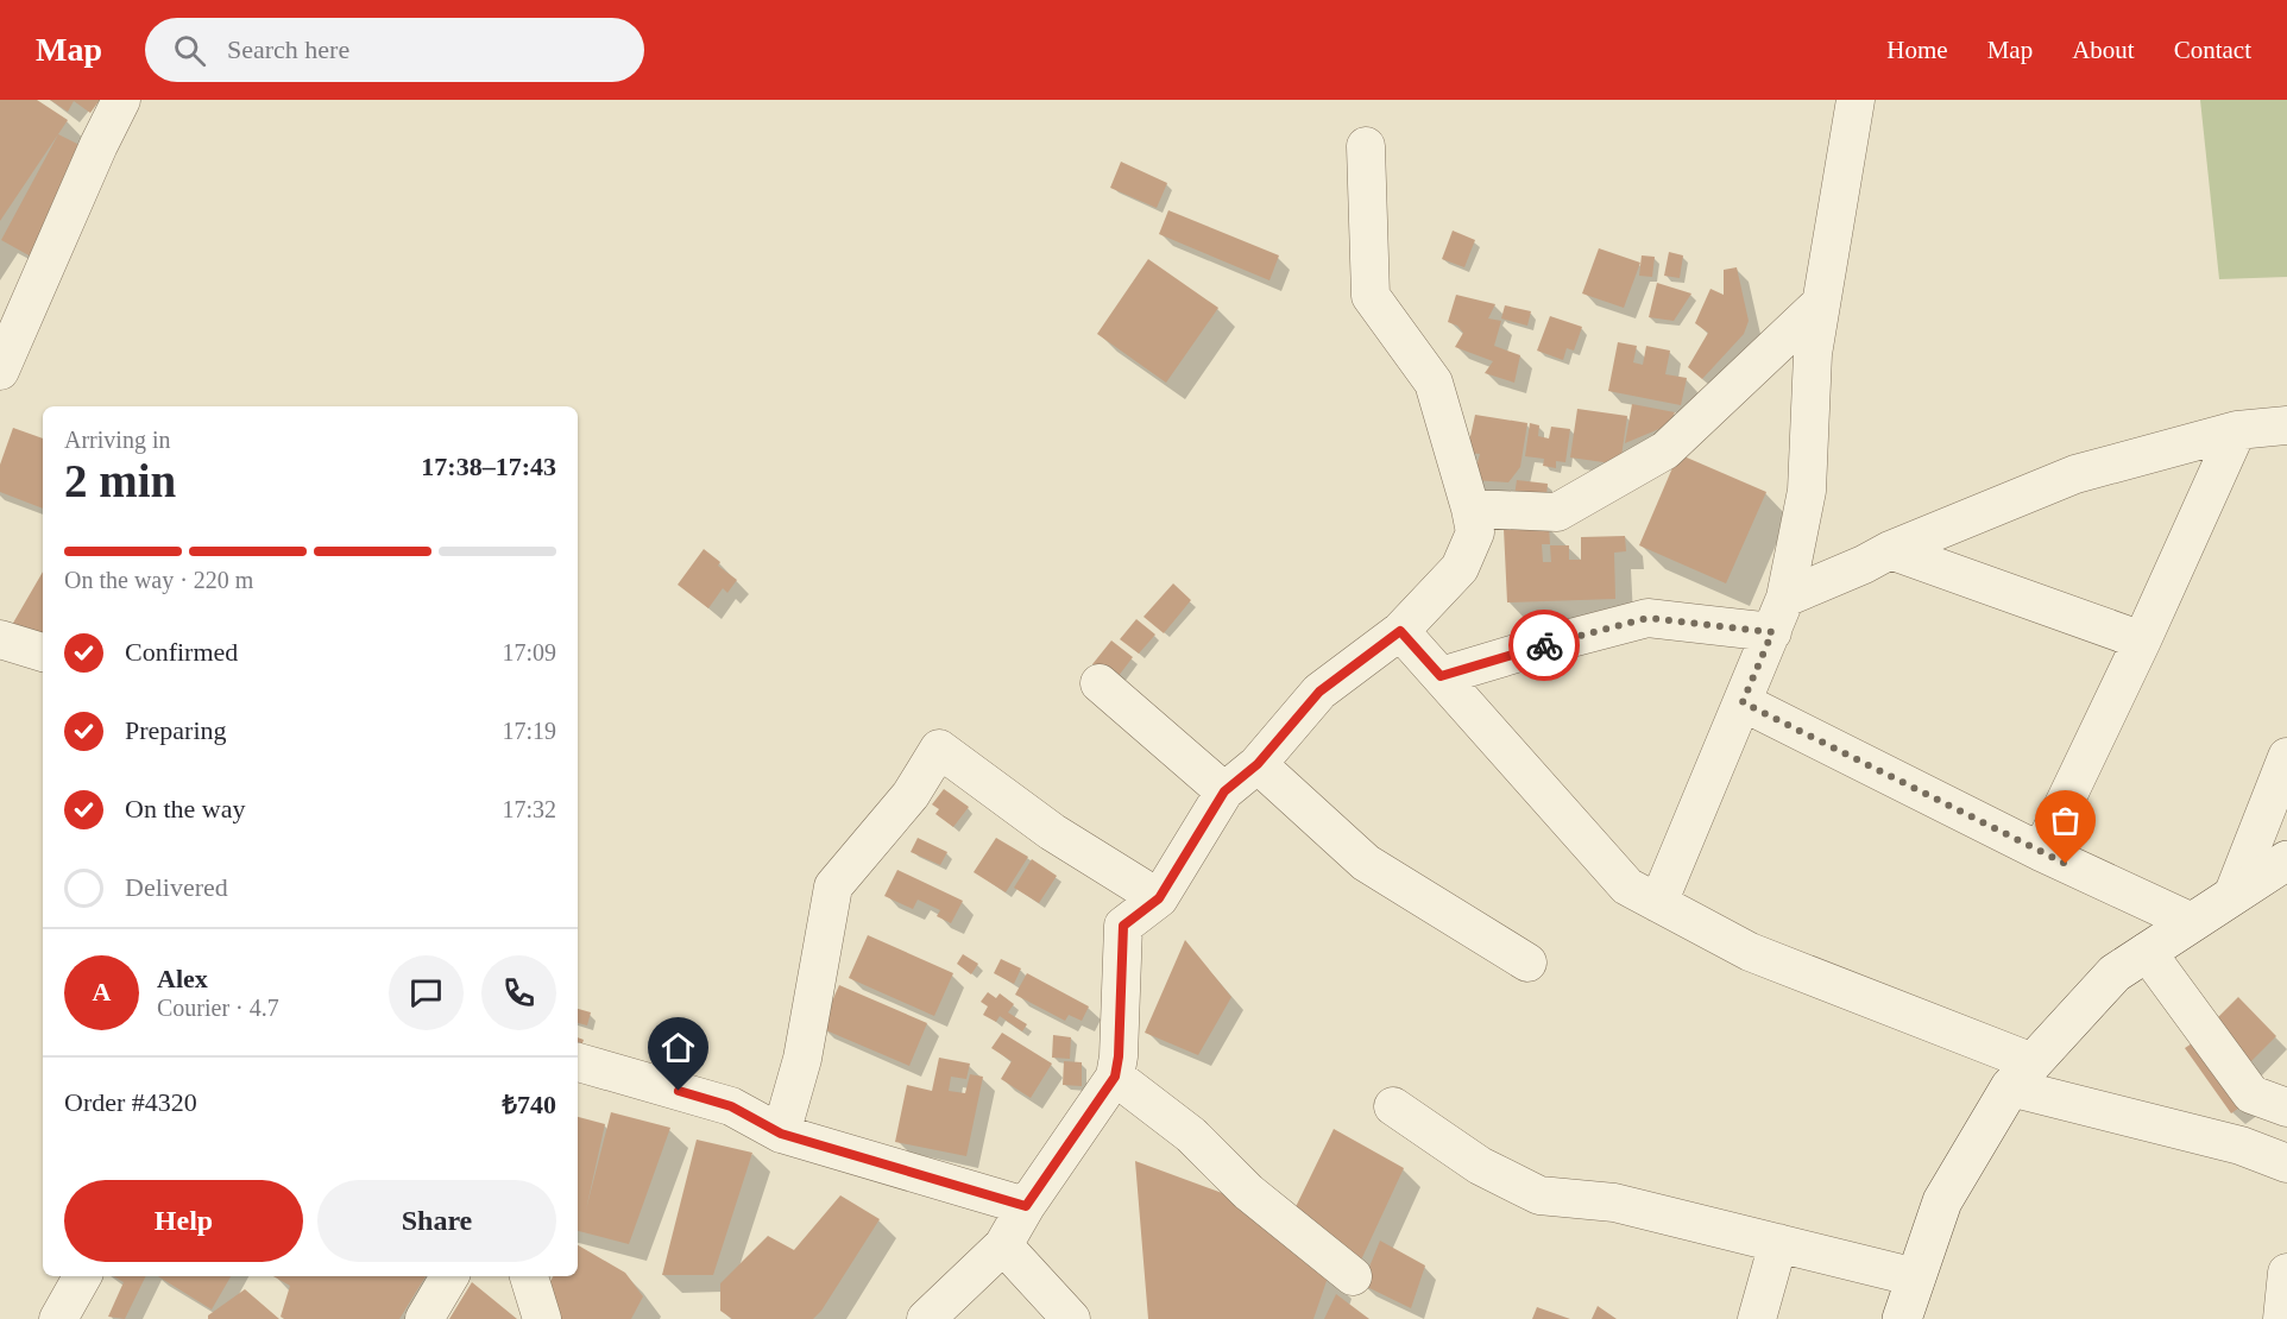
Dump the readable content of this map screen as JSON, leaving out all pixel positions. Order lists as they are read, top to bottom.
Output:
{
  "page": {
    "header": "Map",
    "search": "Search here",
    "nav": [
      "Home",
      "Map",
      "About",
      "Contact"
    ],
    "heading": ["2 min", "Arriving in", "17:38–17:43"],
    "panel": [
      "Alex",
      "Courier · 4.7",
      "Order #4320",
      "₺740"
    ],
    "bar": "On the way · 220 m",
    "list": [
      ["Confirmed", "17:09"],
      ["Preparing", "17:19"],
      ["On the way", "17:32"],
      "Delivered"
    ],
    "round": "A",
    "buttons": ["Help", "Share"]
  }
}
